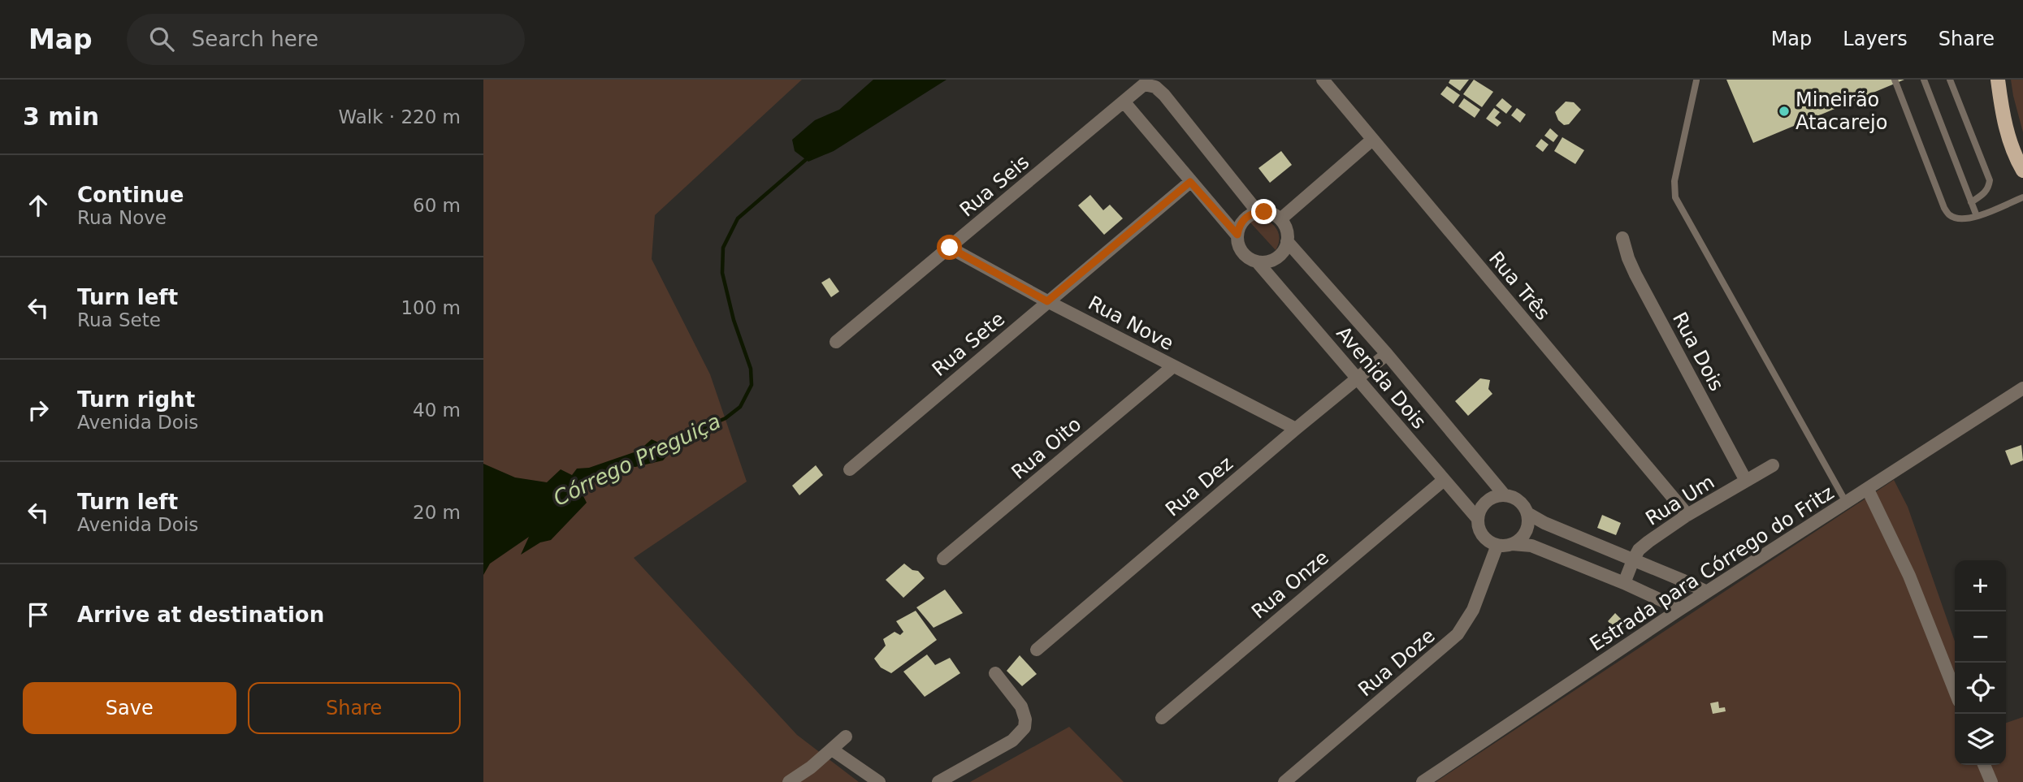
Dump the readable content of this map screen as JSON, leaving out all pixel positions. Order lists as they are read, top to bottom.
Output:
{
  "streets": {
    "street": [
      "Rua Seis",
      "Rua Três",
      "Rua Nove",
      "Rua Sete",
      "Rua Dois",
      "Avenida Dois",
      "Rua Oito",
      "Rua Dez",
      "Rua Um",
      "Estrada para Córrego do Fritz",
      "Rua Onze",
      "Rua Doze"
    ]
  },
  "crossings": [
    ["Rua Seis", "Rua Nove"],
    ["Rua Seis", "Avenida Dois"],
    ["Rua Três", "Rua Um"],
    ["Rua Nove", "Rua Sete"],
    ["Rua Nove", "Rua Oito"],
    ["Rua Nove", "Rua Dez"],
    ["Rua Sete", "Avenida Dois"],
    ["Rua Dois", "Rua Um"],
    ["Avenida Dois", "Rua Dez"],
    ["Avenida Dois", "Rua Um"],
    ["Avenida Dois", "Estrada para Córrego do Fritz"],
    ["Avenida Dois", "Rua Onze"],
    ["Avenida Dois", "Rua Doze"]
  ],
  "water": ["Córrego Preguiça"],
  "places": ["Mineirão Atacarejo"],
  "page": {
    "header": "Map",
    "search": "Search here",
    "nav": ["Map", "Layers", "Share"],
    "heading": ["3 min", "Walk · 220 m"],
    "list": [
      ["Continue", "Rua Nove", "60 m"],
      ["Turn left", "Rua Sete", "100 m"],
      ["Turn right", "Avenida Dois", "40 m"],
      ["Turn left", "Avenida Dois", "20 m"],
      "Arrive at destination"
    ],
    "map_buttons": ["+", "−"],
    "buttons": ["Save", "Share"]
  }
}
